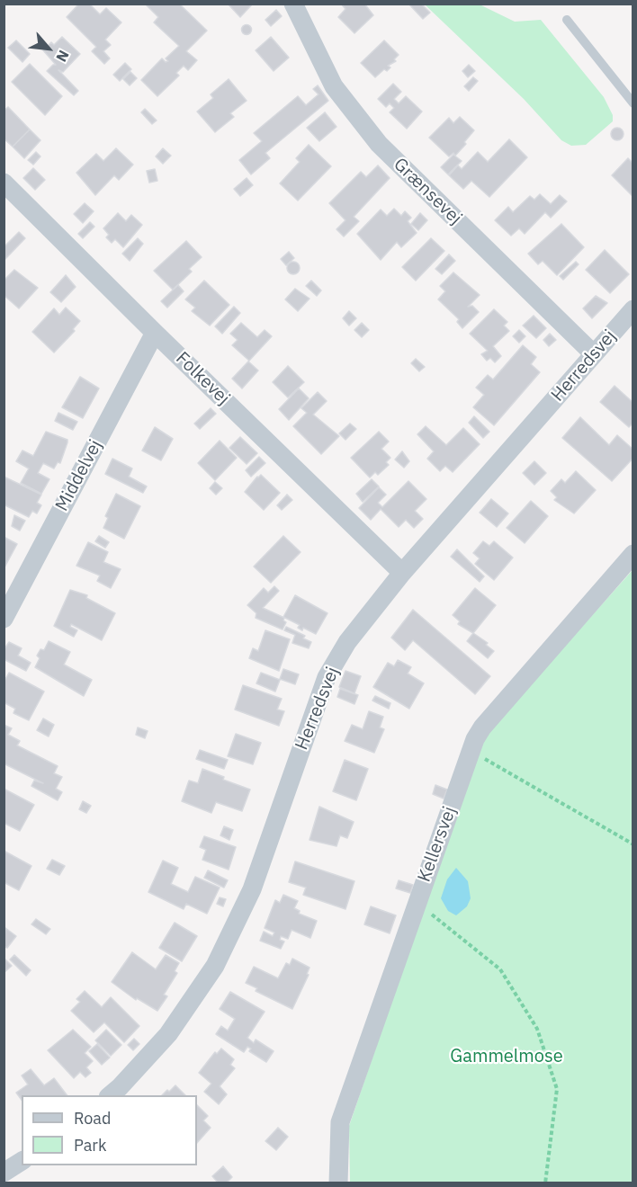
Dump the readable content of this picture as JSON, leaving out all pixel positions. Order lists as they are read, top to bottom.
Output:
{
  "streets": {
    "street": [
      "Grænsevej",
      "Herredsvej",
      "Folkevej",
      "Middelvej",
      "Kellersvej"
    ]
  },
  "crossings": [
    ["Grænsevej", "Herredsvej"],
    ["Herredsvej", "Folkevej"],
    ["Folkevej", "Middelvej"]
  ],
  "parks": ["Gammelmose"],
  "legend": ["Road", "Park"],
  "north": "bottom right"
}
